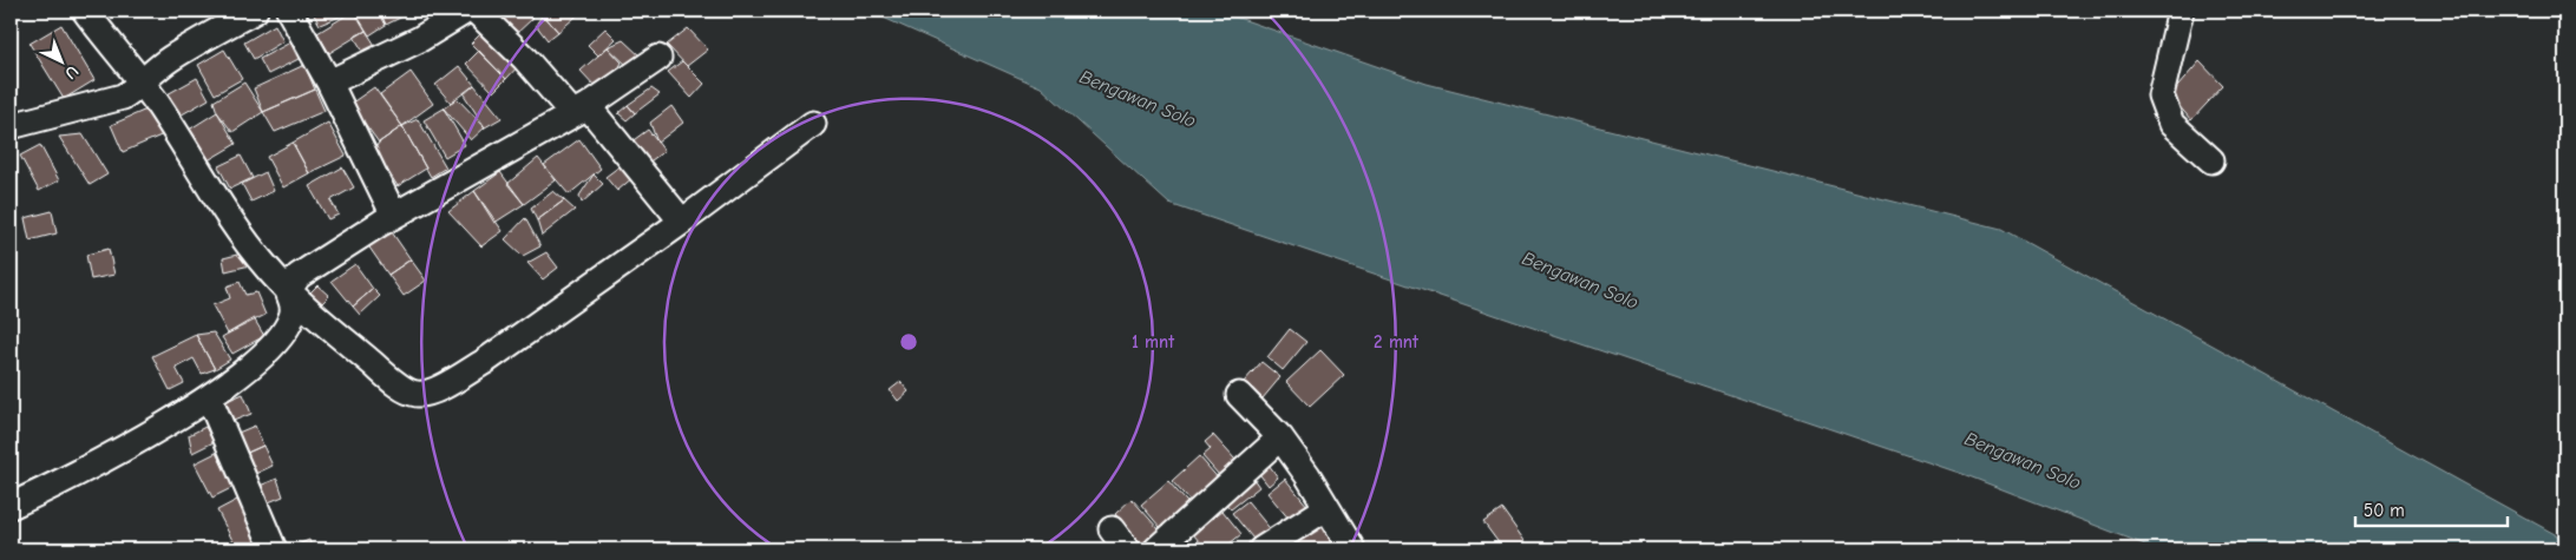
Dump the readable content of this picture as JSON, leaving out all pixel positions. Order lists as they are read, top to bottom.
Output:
{
  "water": ["Bengawan Solo"],
  "scale_bar": "50 m",
  "north": "bottom right",
  "rings": ["1 mnt", "2 mnt"]
}
